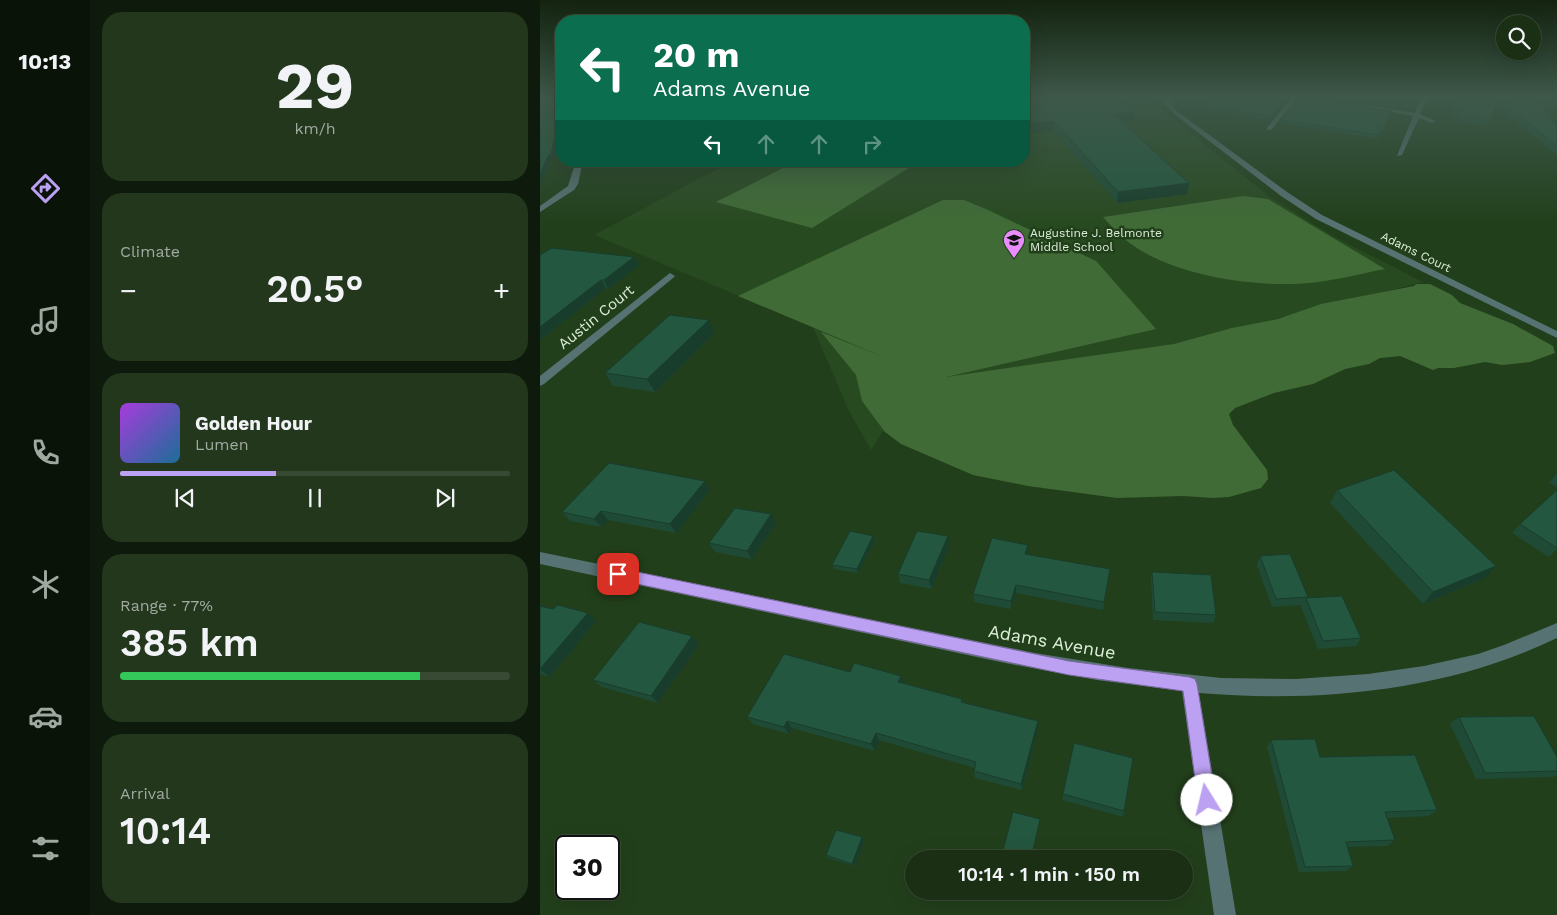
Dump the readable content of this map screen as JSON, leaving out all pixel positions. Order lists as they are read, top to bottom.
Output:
{
  "streets": {
    "street": ["Adams Court", "Austin Court", "Adams Avenue"]
  },
  "places": {
    "school or university": ["Augustine J. Belmonte Middle School"]
  },
  "page": {
    "tabs": "10:13",
    "tile": [
      ["29", "km/h"],
      "Climate",
      ["Range · 77%", "385 km"],
      ["Arrival", "10:14"]
    ],
    "turn": ["20 m", "Adams Avenue"],
    "heat": ["−", "20.5°", "+"],
    "song": ["Golden Hour", "Lumen"],
    "limit": "30",
    "trip": "10:14 · 1 min · 150 m"
  }
}
